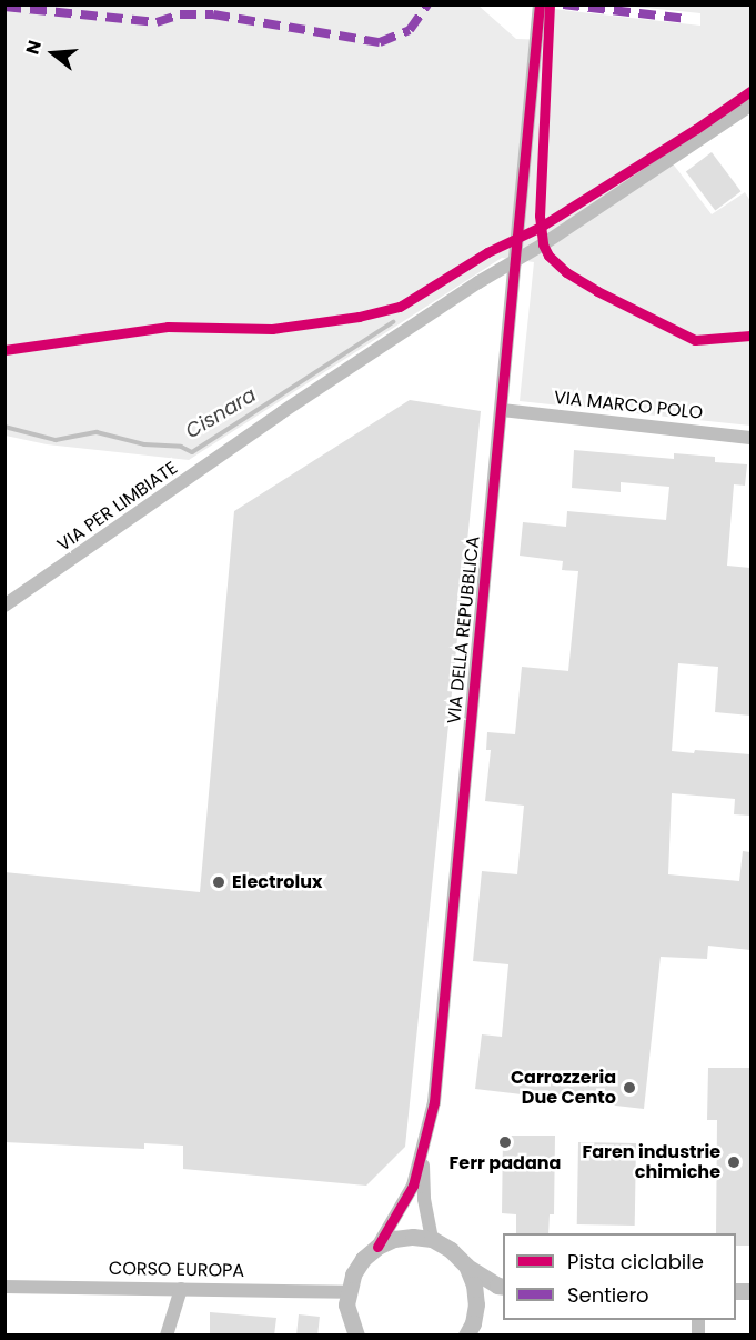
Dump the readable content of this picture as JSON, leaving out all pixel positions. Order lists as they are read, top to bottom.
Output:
{
  "streets": {
    "street": [
      "VIA MARCO POLO",
      "VIA PER LIMBIATE",
      "VIA DELLA REPUBBLICA",
      "CORSO EUROPA"
    ]
  },
  "crossings": [
    ["VIA MARCO POLO", "VIA DELLA REPUBBLICA"],
    ["VIA PER LIMBIATE", "VIA DELLA REPUBBLICA"]
  ],
  "water": ["Cisnara"],
  "places": [
    "Electrolux",
    "Carrozzeria Due Cento",
    "Ferr padana",
    "Faren industrie chimiche"
  ],
  "legend": ["Pista ciclabile", "Sentiero"],
  "north": "left"
}
